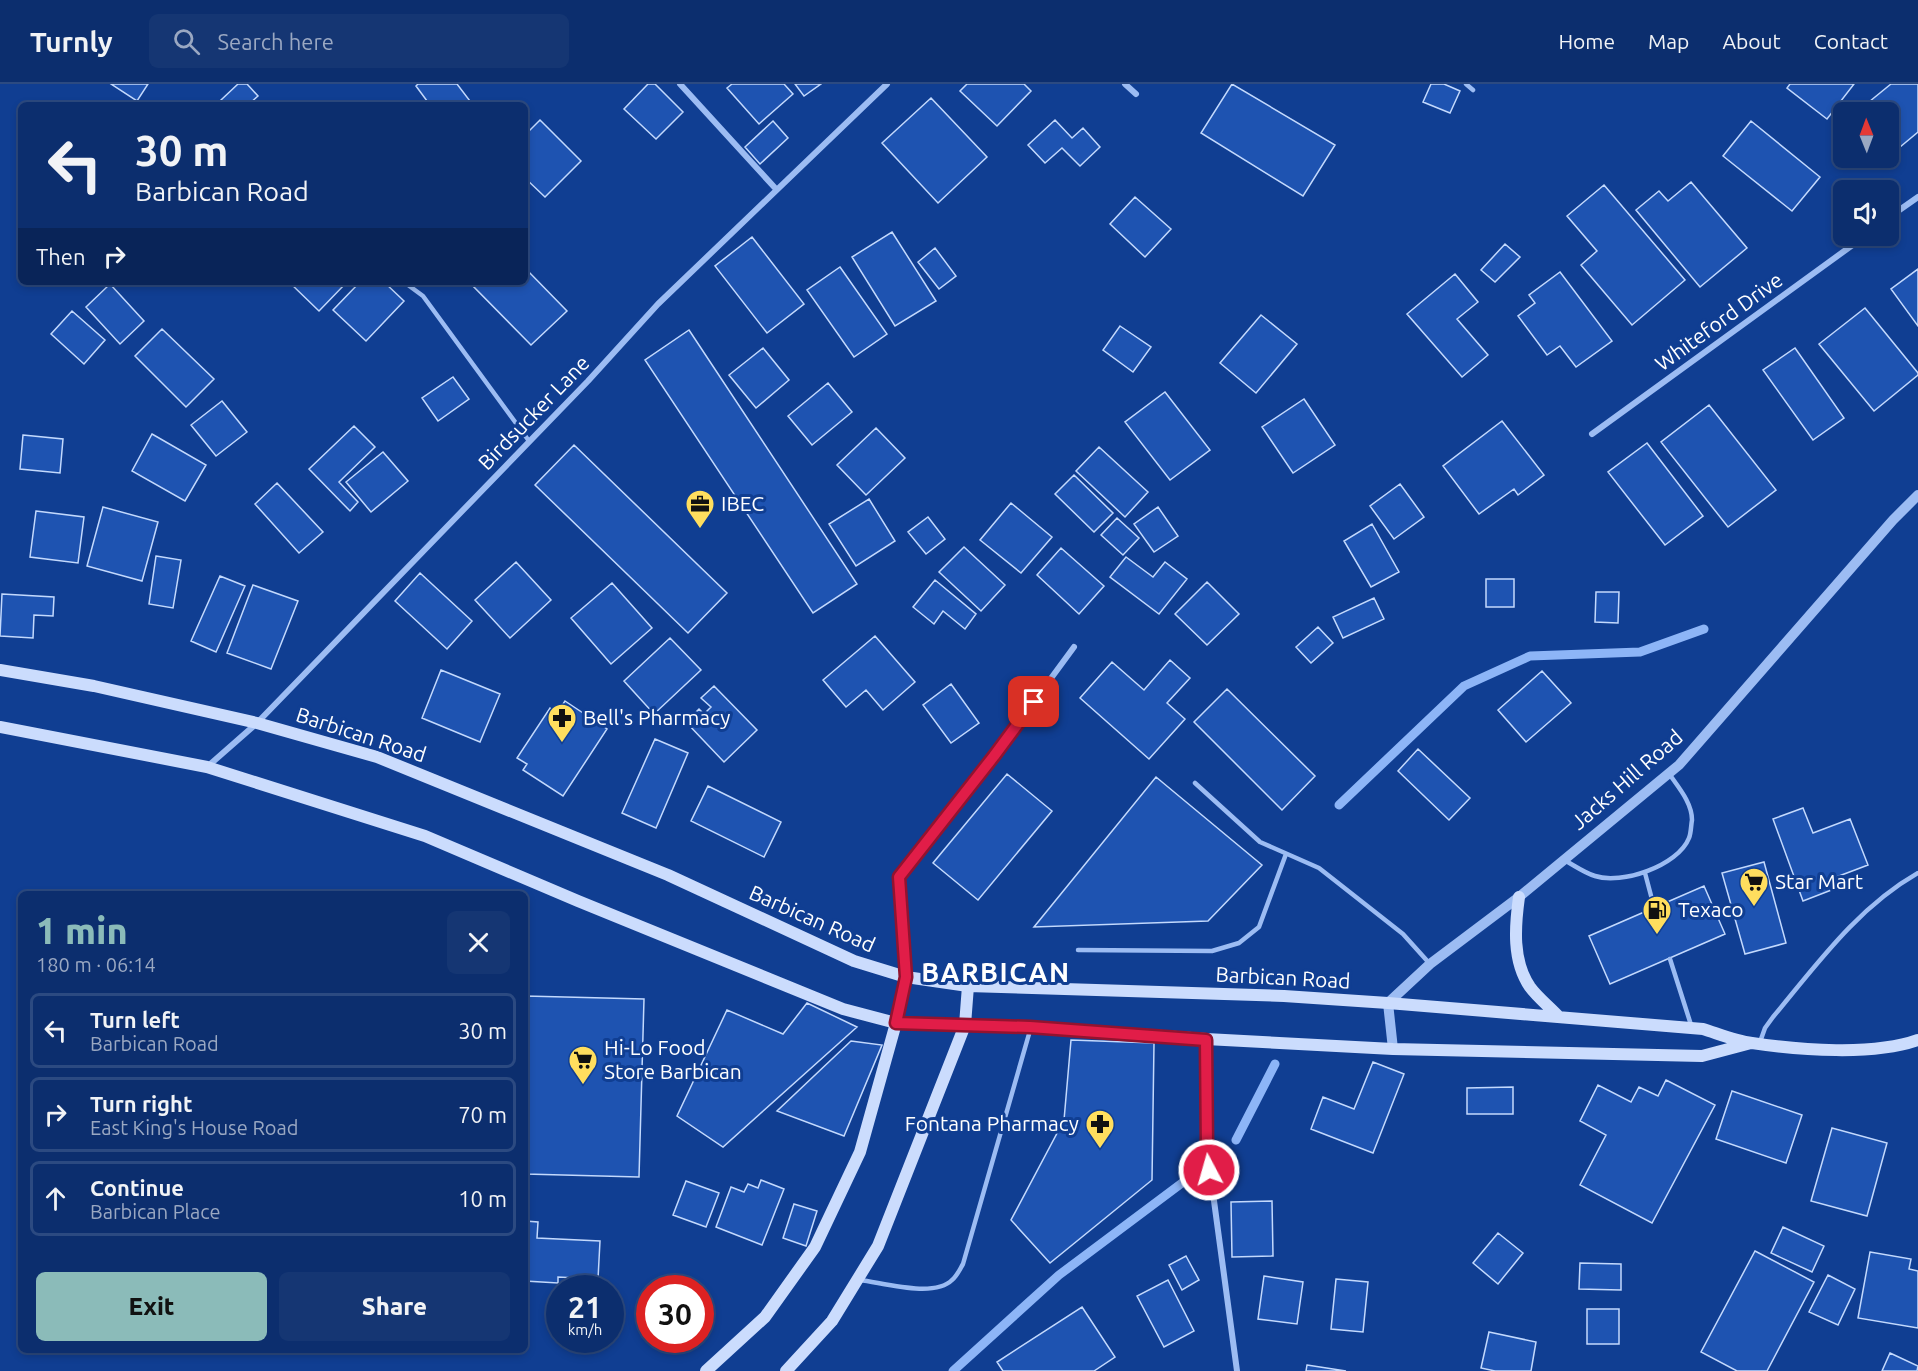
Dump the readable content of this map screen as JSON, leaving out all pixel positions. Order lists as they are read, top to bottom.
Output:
{
  "streets": {
    "main road": ["Barbican Road"],
    "street": ["Whiteford Drive", "Birdsucker Lane", "Jacks Hill Road"]
  },
  "crossings": [
    ["Birdsucker Lane", "Barbican Road"],
    ["Barbican Road", "Jacks Hill Road"]
  ],
  "districts": ["BARBICAN"],
  "places": {
    "office": ["IBEC"],
    "pharmacy": ["Bell's Pharmacy", "Fontana Pharmacy"],
    "supermarket": ["Star Mart", "Hi-Lo Food Store Barbican"],
    "fuel station": ["Texaco"]
  },
  "north": "top",
  "page": {
    "header": "Turnly",
    "search": "Search here",
    "nav": [
      "Home",
      "Map",
      "About",
      "Contact"
    ],
    "turn": ["30 m", "Barbican Road"],
    "then": "Then",
    "heading": ["1 min", "180 m · 06:14"],
    "list": [
      {
        "name": "Turn left",
        "note": "Barbican Road",
        "value": "30 m"
      },
      {
        "name": "Turn right",
        "note": "East King's House Road",
        "value": "70 m"
      },
      {
        "name": "Continue",
        "note": "Barbican Place",
        "value": "10 m"
      }
    ],
    "buttons": ["Exit", "Share"],
    "speed": "21 km/h",
    "limit": "30"
  }
}
